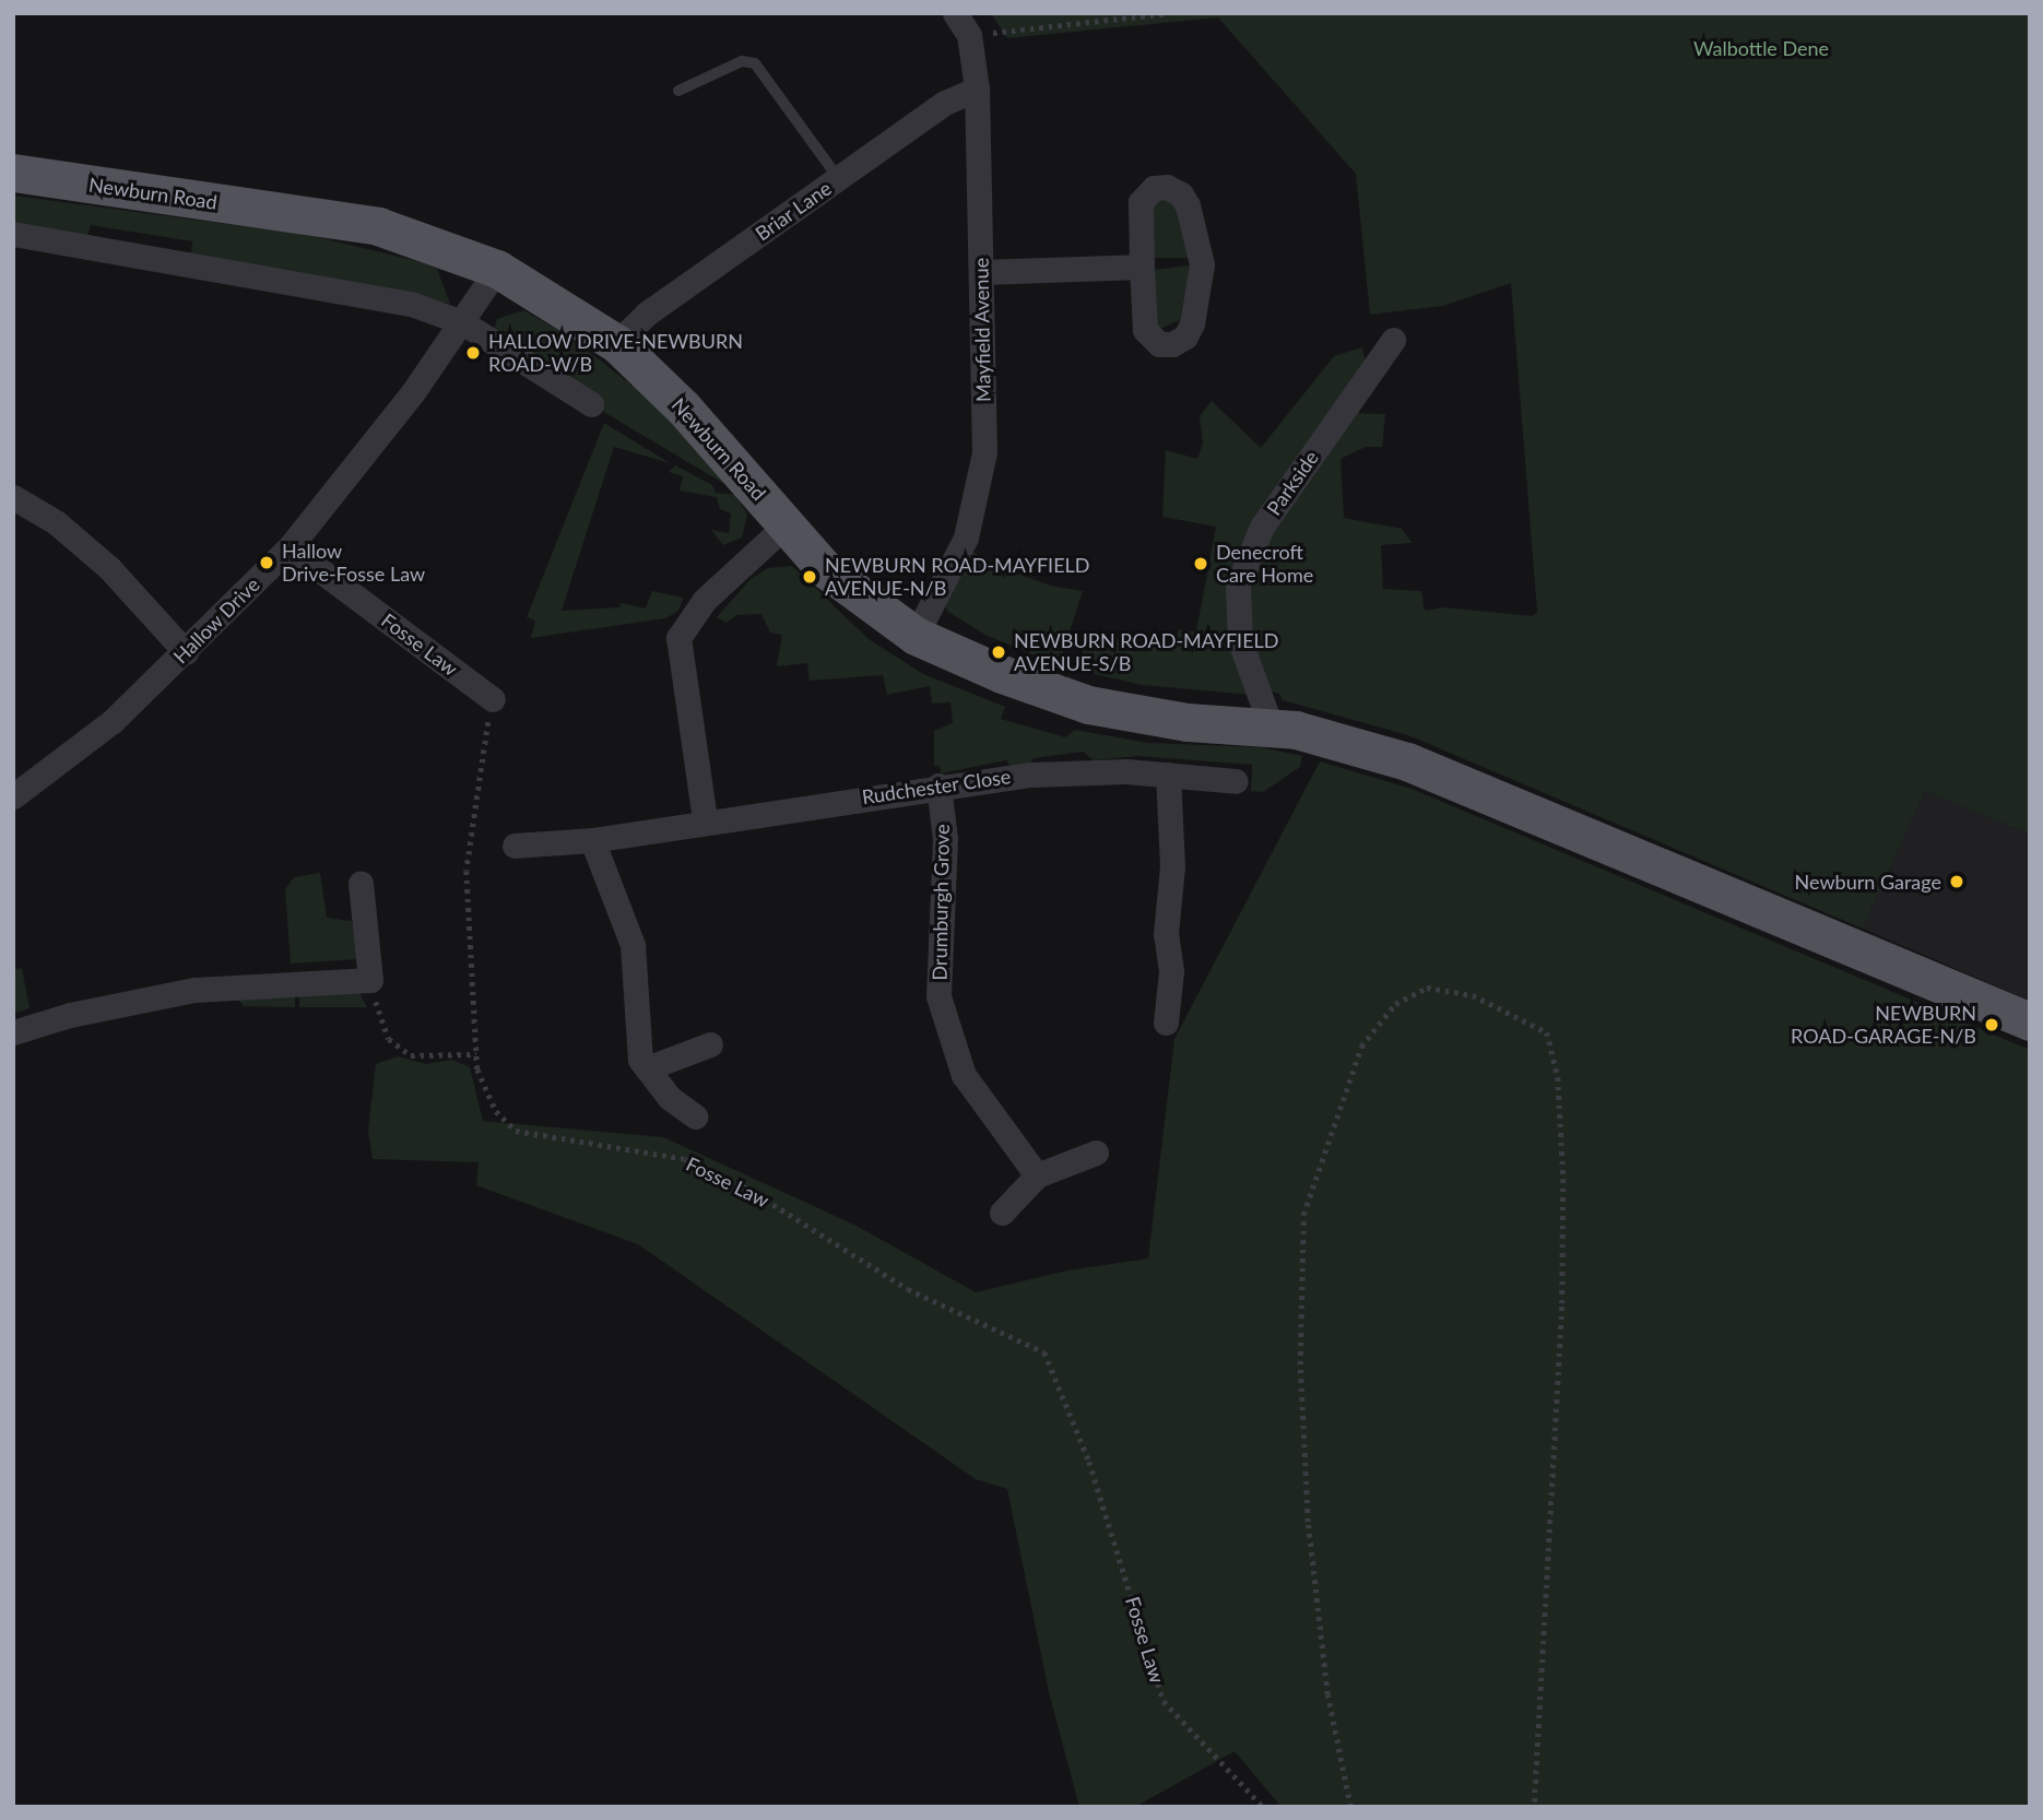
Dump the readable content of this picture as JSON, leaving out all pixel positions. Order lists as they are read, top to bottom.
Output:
{
  "streets": {
    "main road": ["Newburn Road"],
    "street": [
      "Briar Lane",
      "Mayfield Avenue",
      "Parkside",
      "Hallow Drive",
      "Fosse Law",
      "Rudchester Close",
      "Drumburgh Grove"
    ]
  },
  "crossings": [
    ["Newburn Road", "Briar Lane"],
    ["Newburn Road", "Mayfield Avenue"],
    ["Newburn Road", "Parkside"],
    ["Newburn Road", "Hallow Drive"],
    ["Briar Lane", "Mayfield Avenue"],
    ["Hallow Drive", "Fosse Law"],
    ["Rudchester Close", "Drumburgh Grove"]
  ],
  "parks": ["Walbottle Dene"],
  "places": [
    "HALLOW DRIVE-NEWBURN ROAD-W/B",
    "Hallow Drive-Fosse Law",
    "Denecroft Care Home",
    "NEWBURN ROAD-MAYFIELD AVENUE-N/B",
    "NEWBURN ROAD-MAYFIELD AVENUE-S/B",
    "Newburn Garage",
    "NEWBURN ROAD-GARAGE-N/B"
  ]
}
